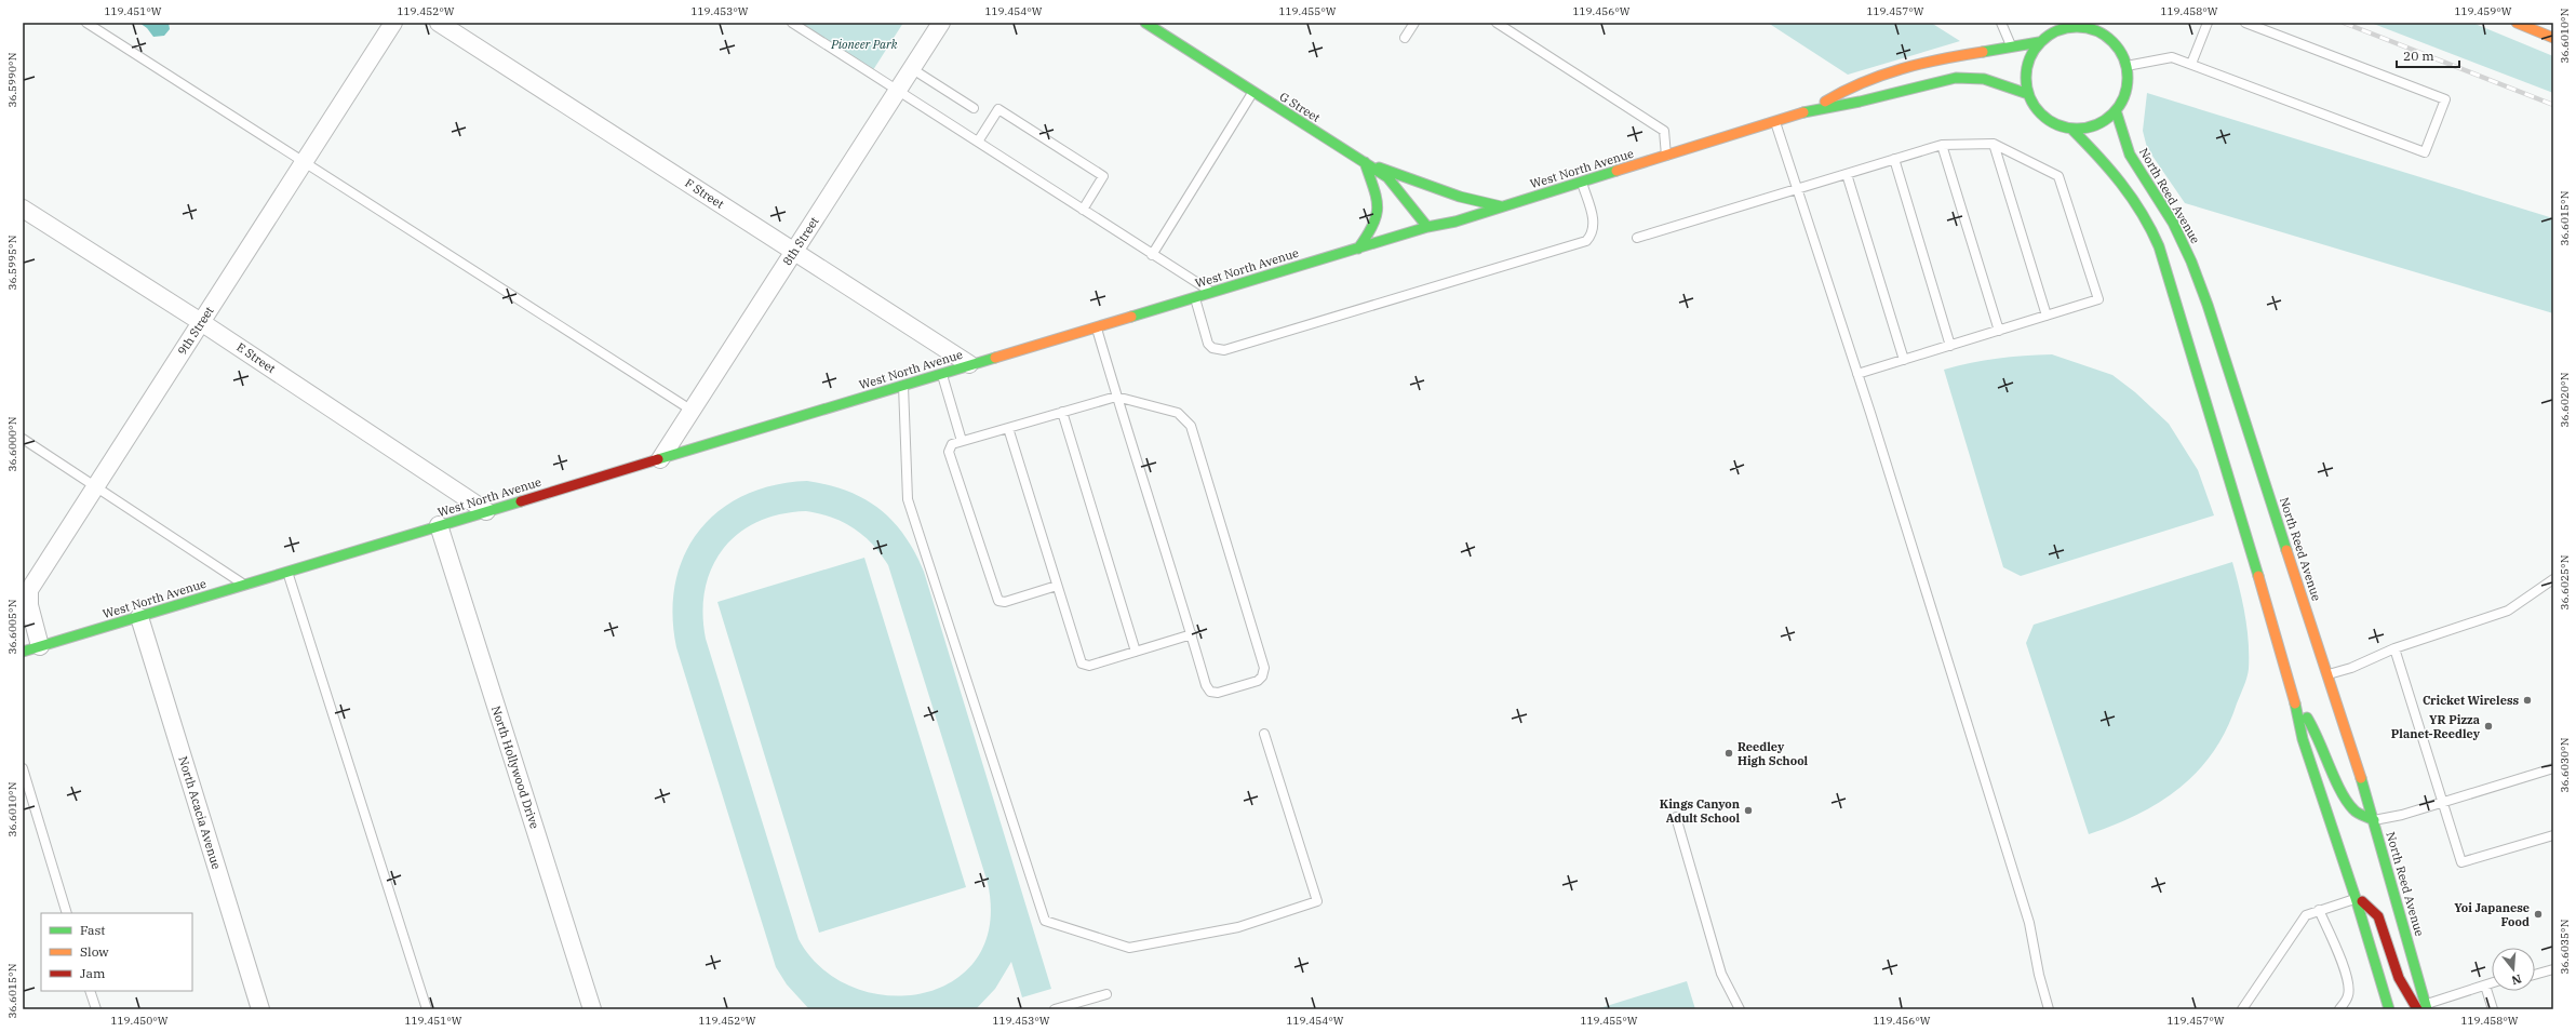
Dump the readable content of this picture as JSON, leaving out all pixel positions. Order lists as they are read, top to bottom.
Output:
{
  "streets": {
    "street": [
      "G Street",
      "West North Avenue",
      "F Street",
      "North Reed Avenue",
      "8th Street",
      "9th Street",
      "E Street",
      "North Hollywood Drive",
      "North Acacia Avenue"
    ]
  },
  "crossings": [
    ["G Street", "West North Avenue"],
    ["West North Avenue", "F Street"],
    ["West North Avenue", "North Reed Avenue"],
    ["West North Avenue", "8th Street"],
    ["West North Avenue", "9th Street"],
    ["West North Avenue", "E Street"],
    ["West North Avenue", "North Hollywood Drive"],
    ["West North Avenue", "North Acacia Avenue"],
    ["F Street", "8th Street"],
    ["9th Street", "E Street"]
  ],
  "parks": ["Pioneer Park"],
  "places": [
    "Cricket Wireless",
    "YR Pizza Planet-Reedley",
    "Reedley High School",
    "Kings Canyon Adult School",
    "Yoi Japanese Food"
  ],
  "legend": ["Fast", "Slow", "Jam"],
  "scale_bar": "20 m",
  "north": "bottom",
  "coordinates": [
    "119.451°W",
    "119.452°W",
    "119.453°W",
    "119.454°W",
    "119.455°W",
    "119.456°W",
    "119.457°W",
    "119.458°W",
    "119.459°W",
    "36.6010°N",
    "36.5990°N",
    "36.6015°N",
    "36.5995°N",
    "36.6020°N",
    "36.6000°N",
    "36.6025°N",
    "36.6005°N",
    "36.6030°N",
    "36.6035°N",
    "119.450°W"
  ]
}
